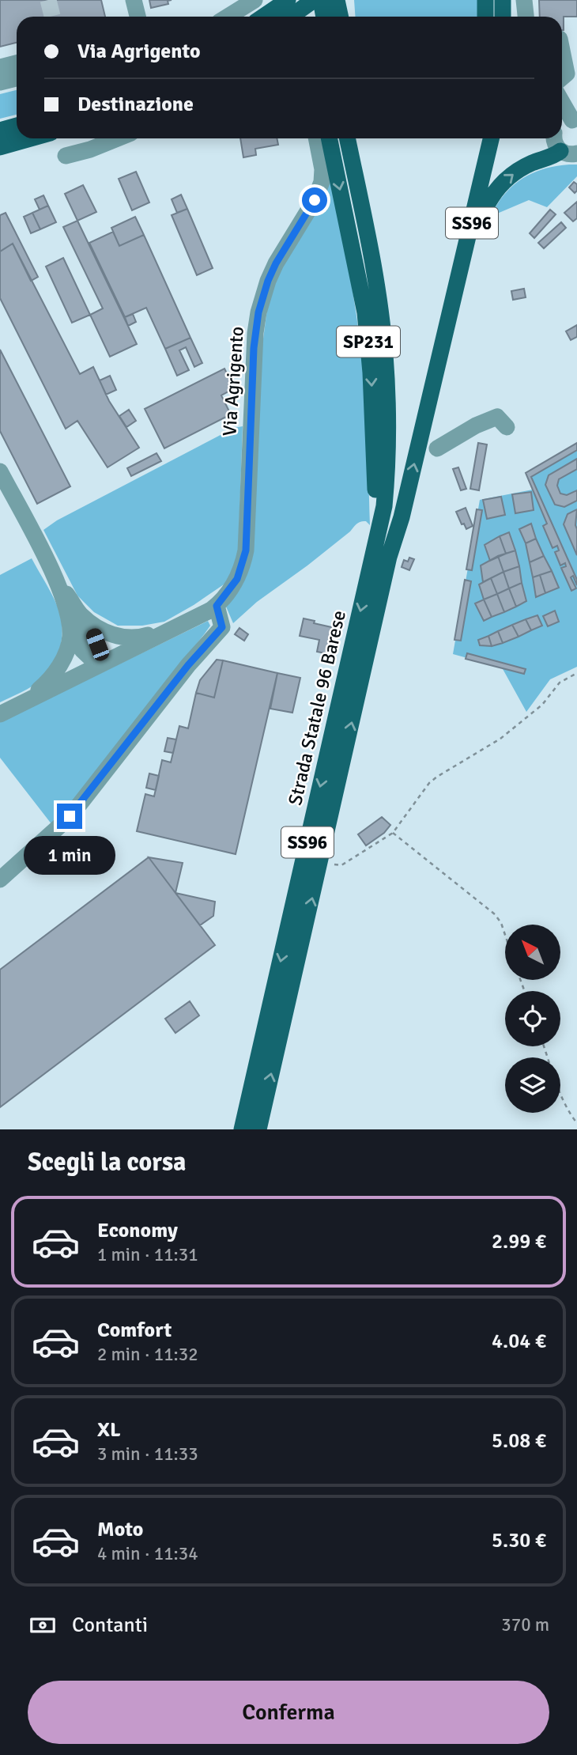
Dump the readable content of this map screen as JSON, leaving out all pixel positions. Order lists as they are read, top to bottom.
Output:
{
  "streets": {
    "main road": ["SS96", "SP231", "Strada Statale 96 Barese"],
    "street": ["Via Agrigento"]
  },
  "crossings": [
    ["SS96", "SP231"],
    ["SS96", "Strada Statale 96 Barese"],
    ["SP231", "Strada Statale 96 Barese"]
  ],
  "north": "top left",
  "page": {
    "banner": ["Via Agrigento", "Destinazione"],
    "bubble": "1 min",
    "heading": "Scegli la corsa",
    "list": [
      {
        "name": "Economy",
        "note": "1 min · 11:31",
        "value": "2.99 €"
      },
      {
        "name": "Comfort",
        "note": "2 min · 11:32",
        "value": "4.04 €"
      },
      {
        "name": "XL",
        "note": "3 min · 11:33",
        "value": "5.08 €"
      },
      {
        "name": "Moto",
        "note": "4 min · 11:34",
        "value": "5.30 €"
      }
    ],
    "pay": ["Contanti", "370 m"],
    "buttons": "Conferma"
  }
}
